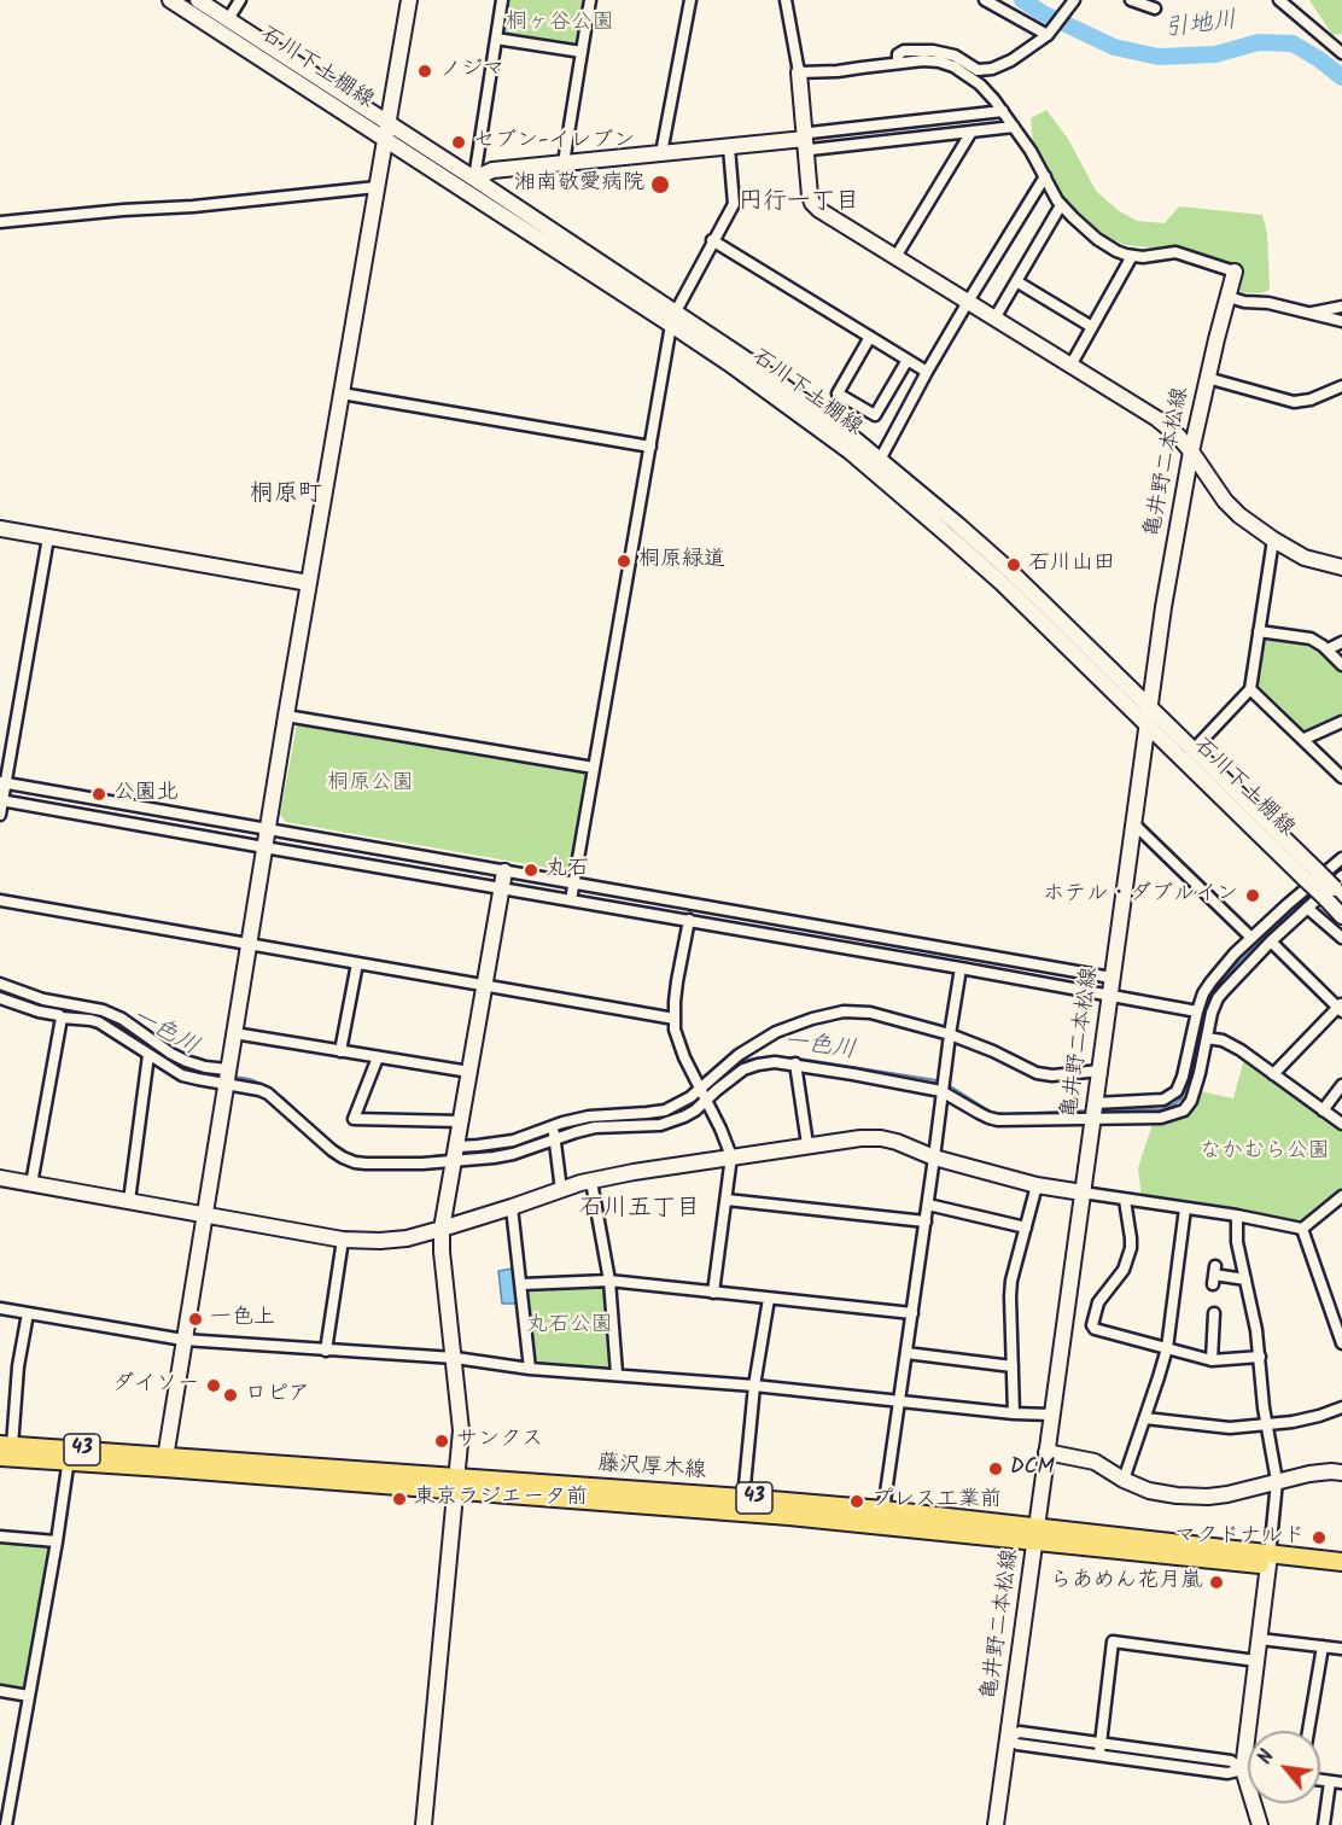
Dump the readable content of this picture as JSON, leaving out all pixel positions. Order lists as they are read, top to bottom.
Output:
{
  "streets": {
    "main road": ["43", "藤沢厚木線"],
    "street": ["石川下土棚線", "亀井野二本松線"]
  },
  "crossings": [
    ["石川下土棚線", "亀井野二本松線"],
    ["亀井野二本松線", "藤沢厚木線"]
  ],
  "districts": ["円行一丁目", "桐原町", "石川五丁目"],
  "water": ["引地川", "一色川"],
  "parks": [
    "桐ヶ谷公園",
    "桐原公園",
    "なかむら公園",
    "丸石公園"
  ],
  "places": [
    "ノジマ",
    "セブン-イレブン",
    "湘南敬愛病院",
    "桐原緑道",
    "石川山田",
    "公園北",
    "丸石",
    "ホテル・ダブルイン",
    "一色上",
    "ダイソー",
    "ロピア",
    "サンクス",
    "DCM",
    "東京ラジエータ前",
    "プレス工業前",
    "マクドナルド",
    "らあめん花月嵐"
  ],
  "north": "top left"
}
